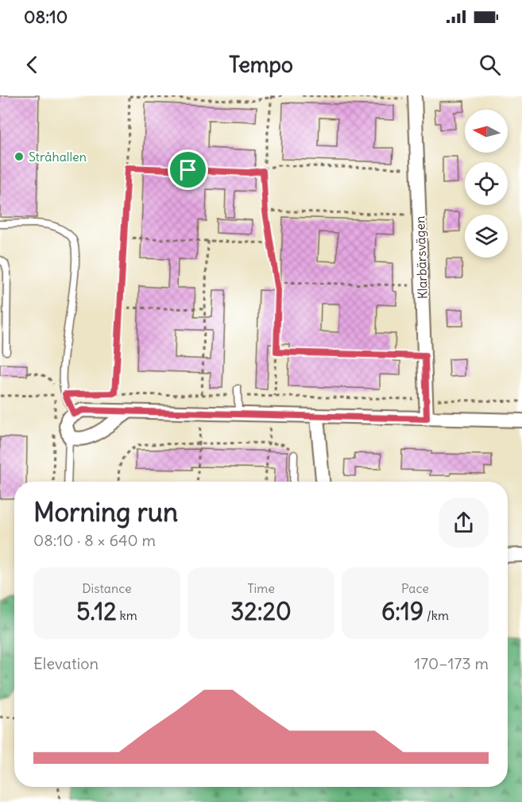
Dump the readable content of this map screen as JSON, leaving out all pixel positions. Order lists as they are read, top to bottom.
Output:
{
  "streets": {
    "street": ["Klarbärsvägen"]
  },
  "places": ["Stråhallen"],
  "north": "left",
  "page": {
    "status": "08:10",
    "header": "Tempo",
    "heading": ["Morning run", "08:10 · 8 × 640 m"],
    "stats": [
      ["Distance", "5.12 km"],
      ["Time", "32:20"],
      ["Pace", "6:19 /km"]
    ],
    "chart": ["Elevation", "170–173 m"]
  }
}
